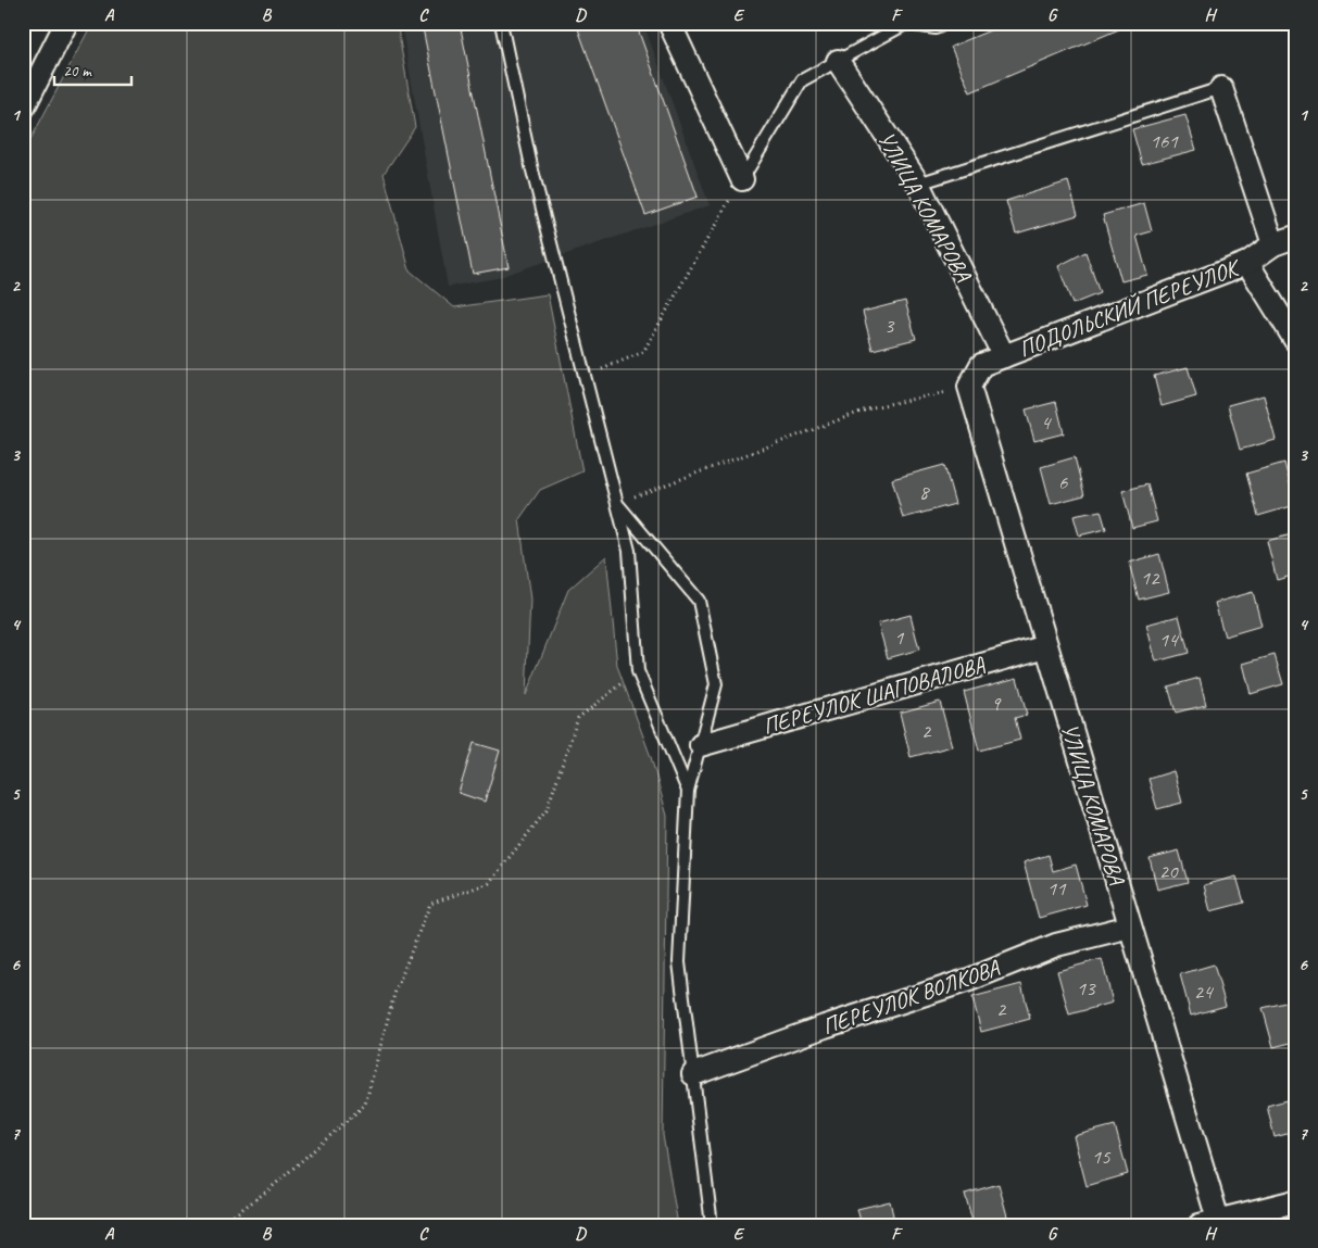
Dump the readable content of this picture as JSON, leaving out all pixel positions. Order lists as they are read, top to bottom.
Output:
{
  "streets": {
    "street": [
      "УЛИЦА КОМАРОВА",
      "ПОДОЛЬСКИЙ ПЕРЕУЛОК",
      "ПЕРЕУЛОК ШАПОВАЛОВА",
      "ПЕРЕУЛОК ВОЛКОВА"
    ]
  },
  "crossings": [
    ["УЛИЦА КОМАРОВА", "ПОДОЛЬСКИЙ ПЕРЕУЛОК"],
    ["УЛИЦА КОМАРОВА", "ПЕРЕУЛОК ШАПОВАЛОВА"],
    ["УЛИЦА КОМАРОВА", "ПЕРЕУЛОК ВОЛКОВА"]
  ],
  "house_numbers": [
    "161",
    "3",
    "4",
    "6",
    "8",
    "12",
    "1",
    "14",
    "9",
    "2",
    "20",
    "11",
    "13",
    "24",
    "2",
    "15"
  ],
  "scale_bar": "20 m",
  "grid": {
    "columns": [
      "A",
      "B",
      "C",
      "D",
      "E",
      "F",
      "G",
      "H"
    ],
    "rows": [
      "1",
      "2",
      "3",
      "4",
      "5",
      "6",
      "7"
    ]
  }
}
